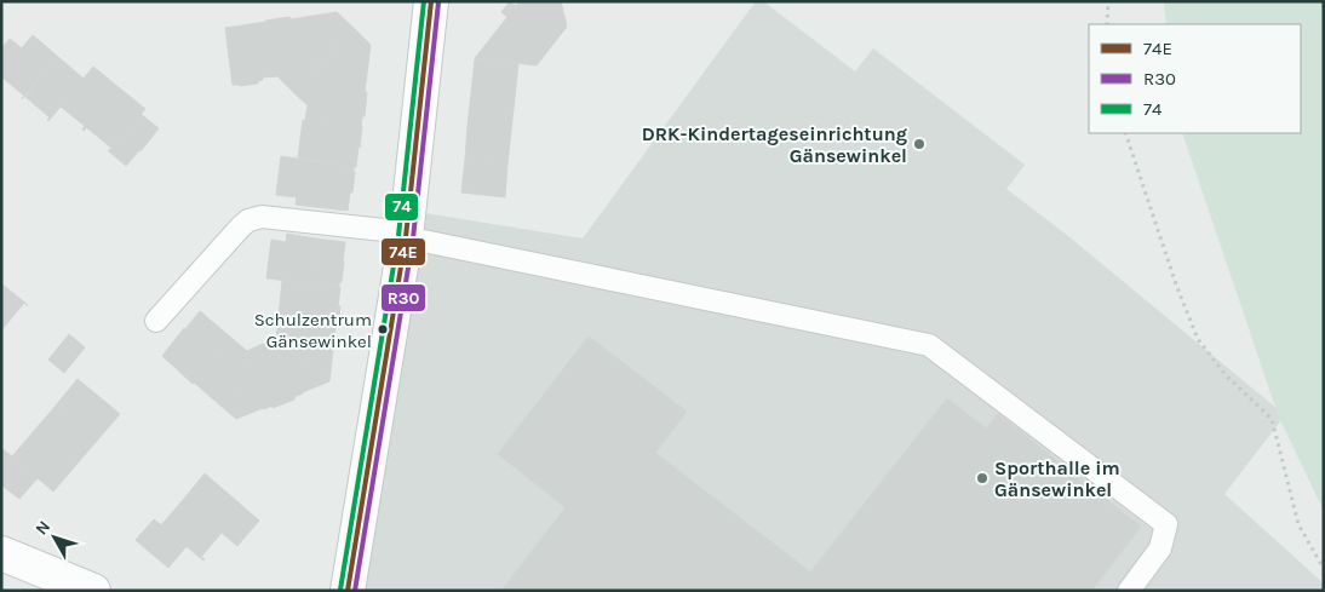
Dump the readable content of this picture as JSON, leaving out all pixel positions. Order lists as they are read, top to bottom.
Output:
{
  "places": ["DRK-Kindertageseinrichtung Gänsewinkel", "Schulzentrum Gänsewinkel", "Sporthalle im Gänsewinkel"],
  "lines": ["transit line 74E", "transit line 74", "transit line R30"],
  "legend": ["74E", "R30", "74"],
  "north": "top left"
}
